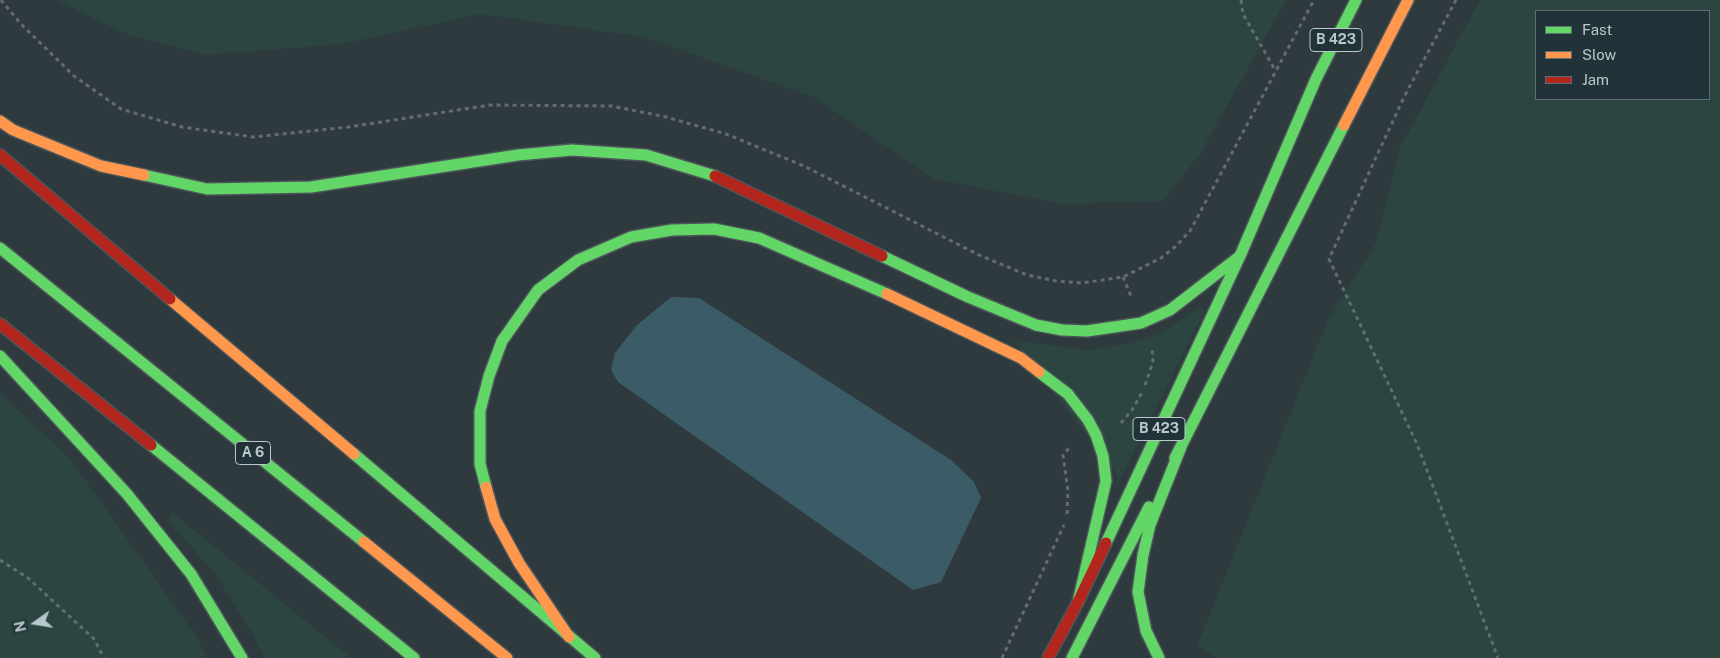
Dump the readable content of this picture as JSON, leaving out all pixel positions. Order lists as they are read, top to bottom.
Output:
{
  "streets": {
    "main road": ["B 423", "A 6"]
  },
  "legend": ["Fast", "Slow", "Jam"],
  "north": "left"
}
